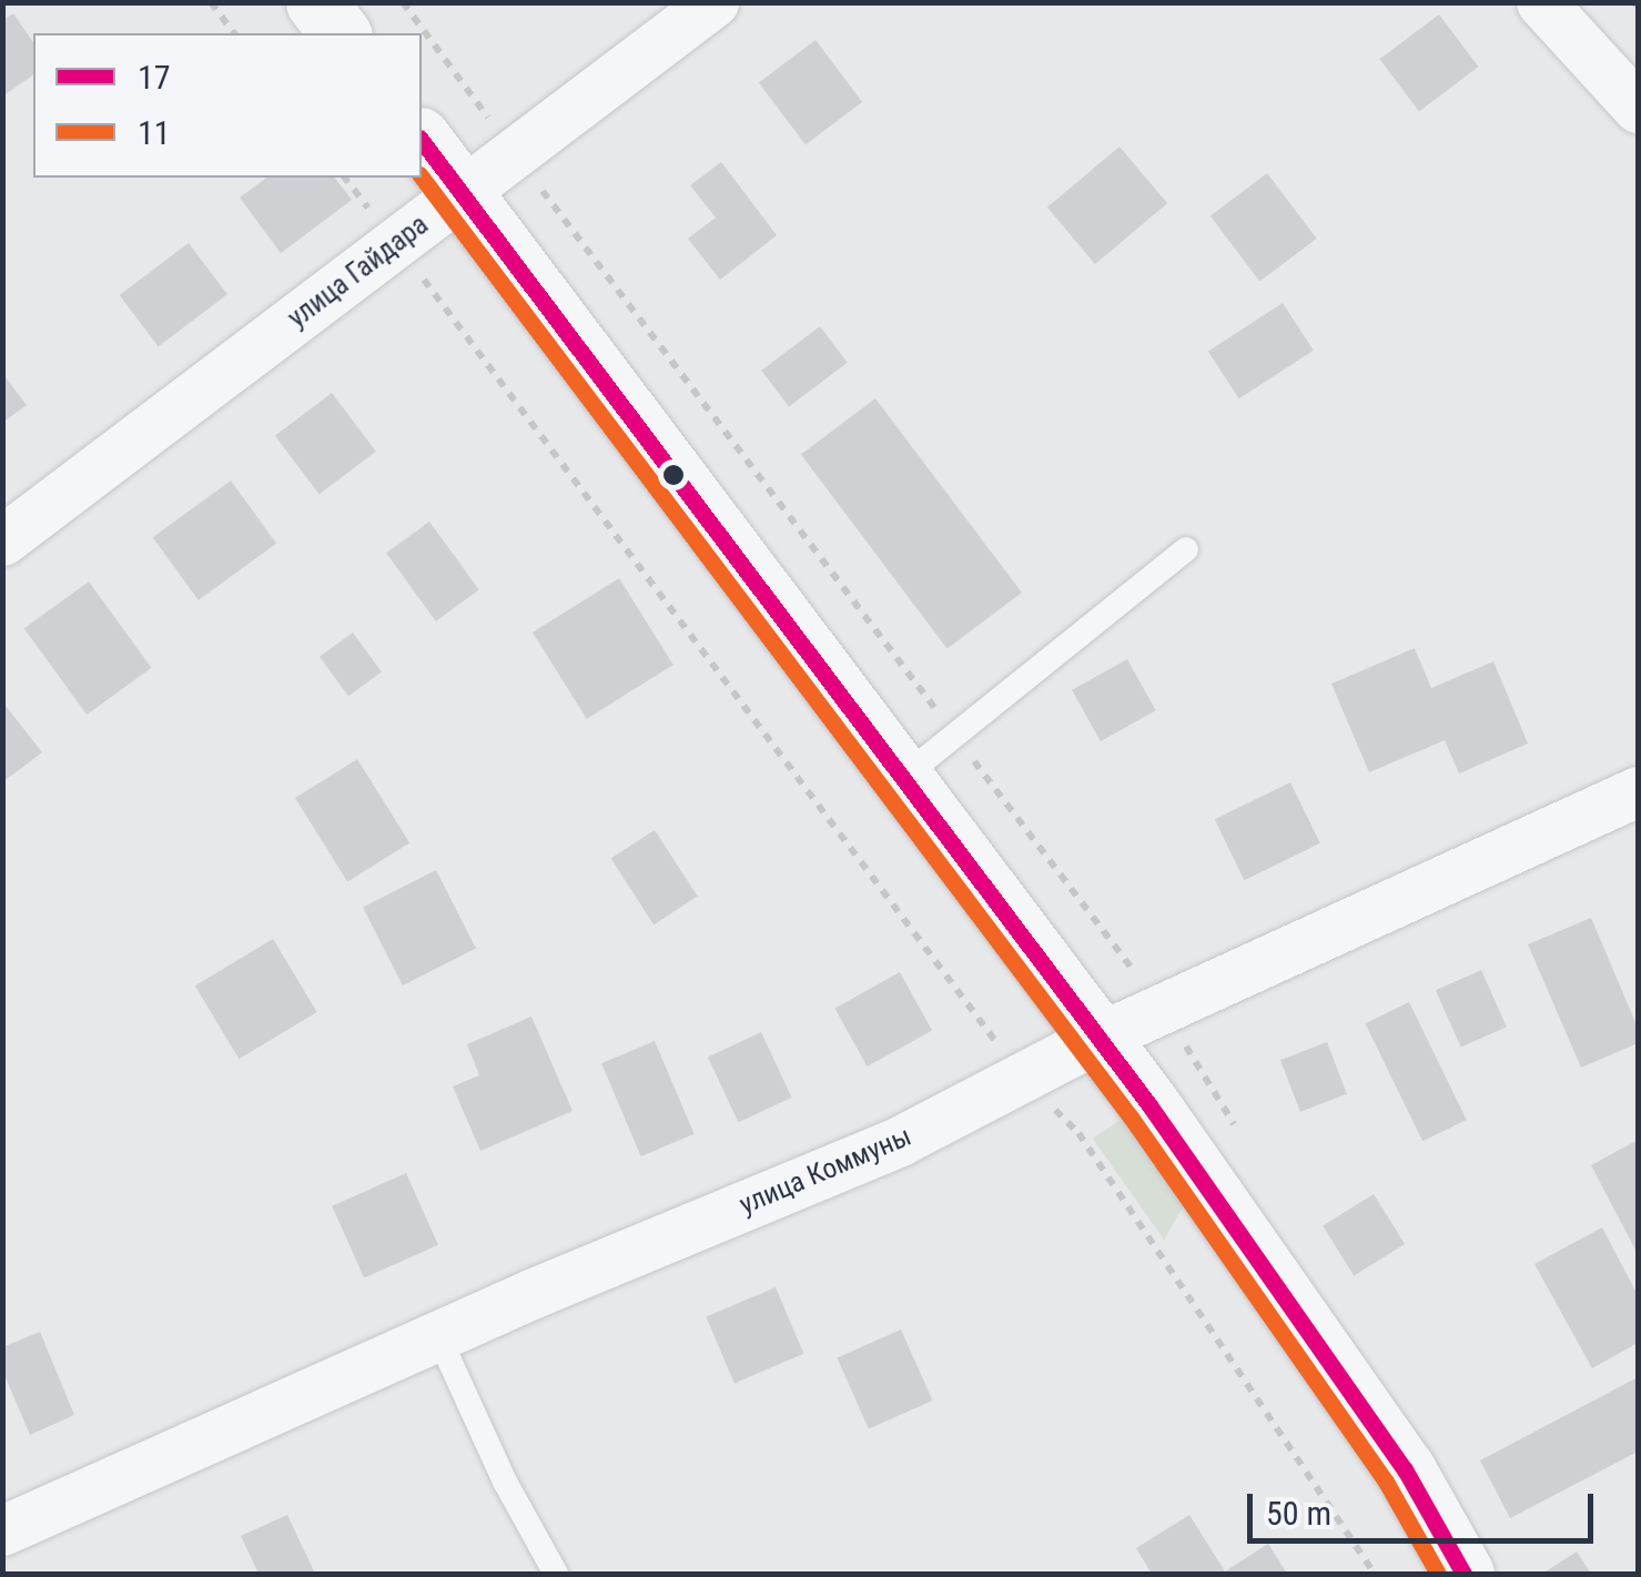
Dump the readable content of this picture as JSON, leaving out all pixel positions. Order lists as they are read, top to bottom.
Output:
{
  "streets": {
    "street": ["улица Гайдара", "улица Коммуны"]
  },
  "lines": ["transit line 17", "transit line 11"],
  "legend": ["17", "11"],
  "scale_bar": "50 m"
}
